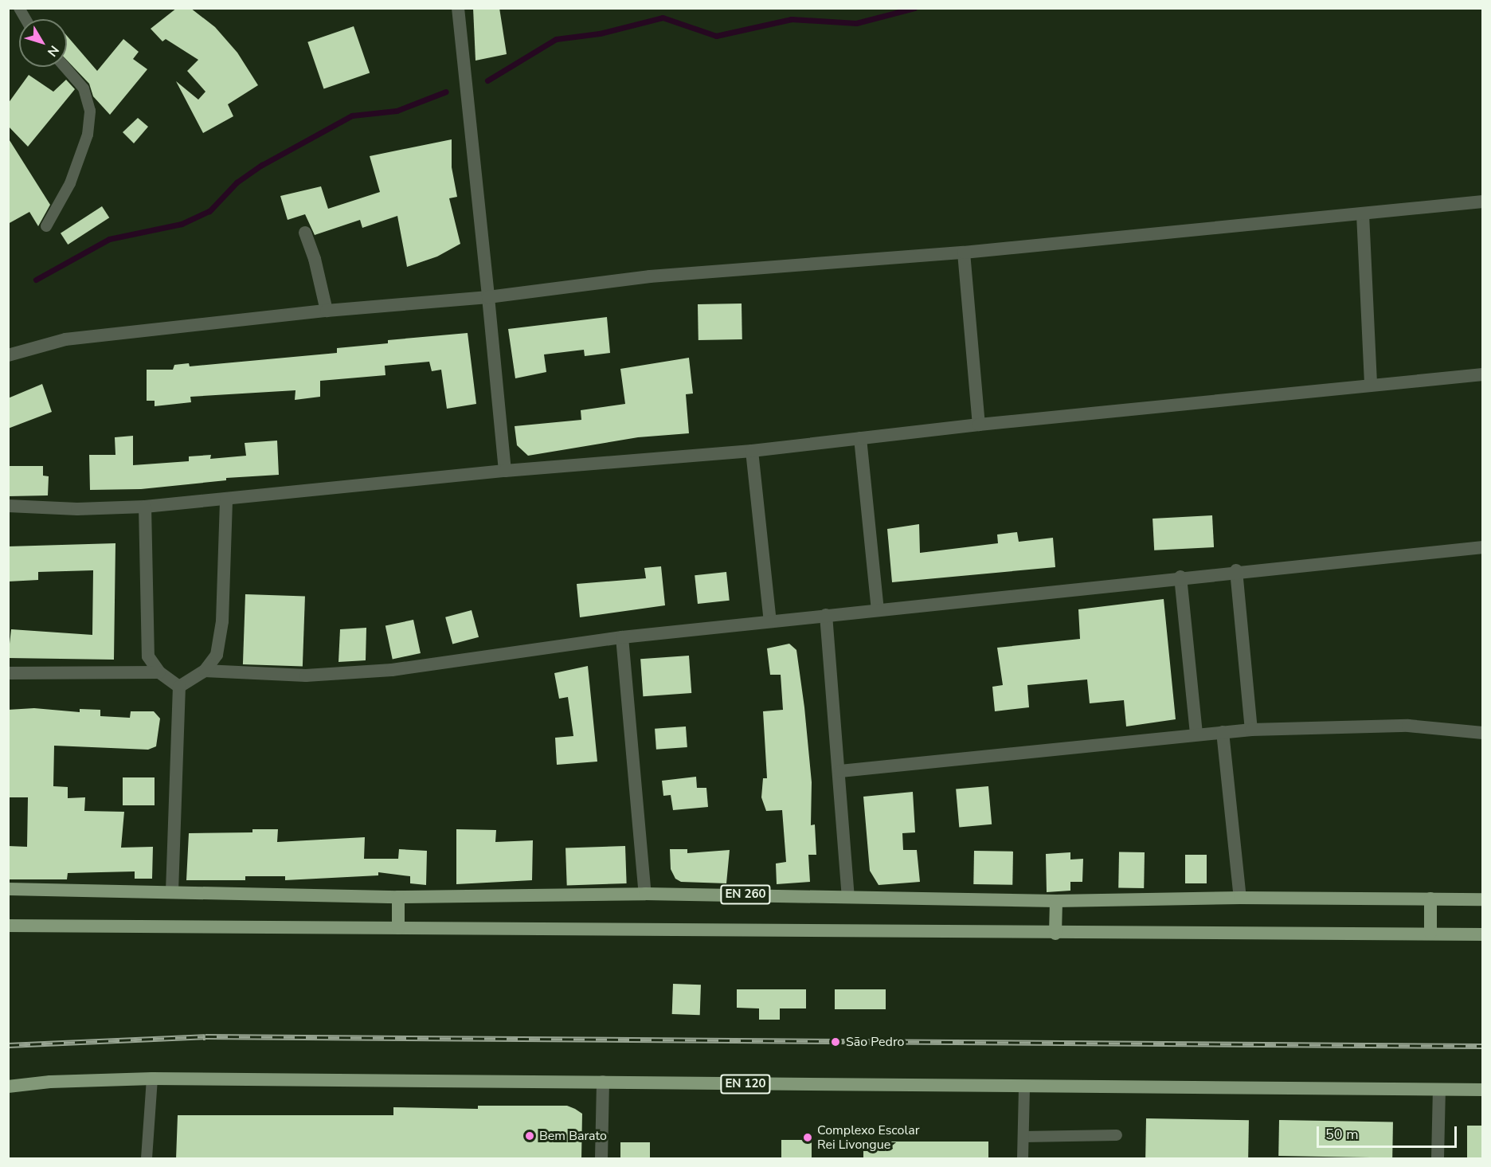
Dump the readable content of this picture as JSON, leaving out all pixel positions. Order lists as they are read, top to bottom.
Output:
{
  "streets": {
    "main road": ["EN 260", "EN 120"]
  },
  "places": ["São Pedro", "Bem Barato", "Complexo Escolar Rei Livongue"],
  "scale_bar": "50 m",
  "north": "bottom right"
}
